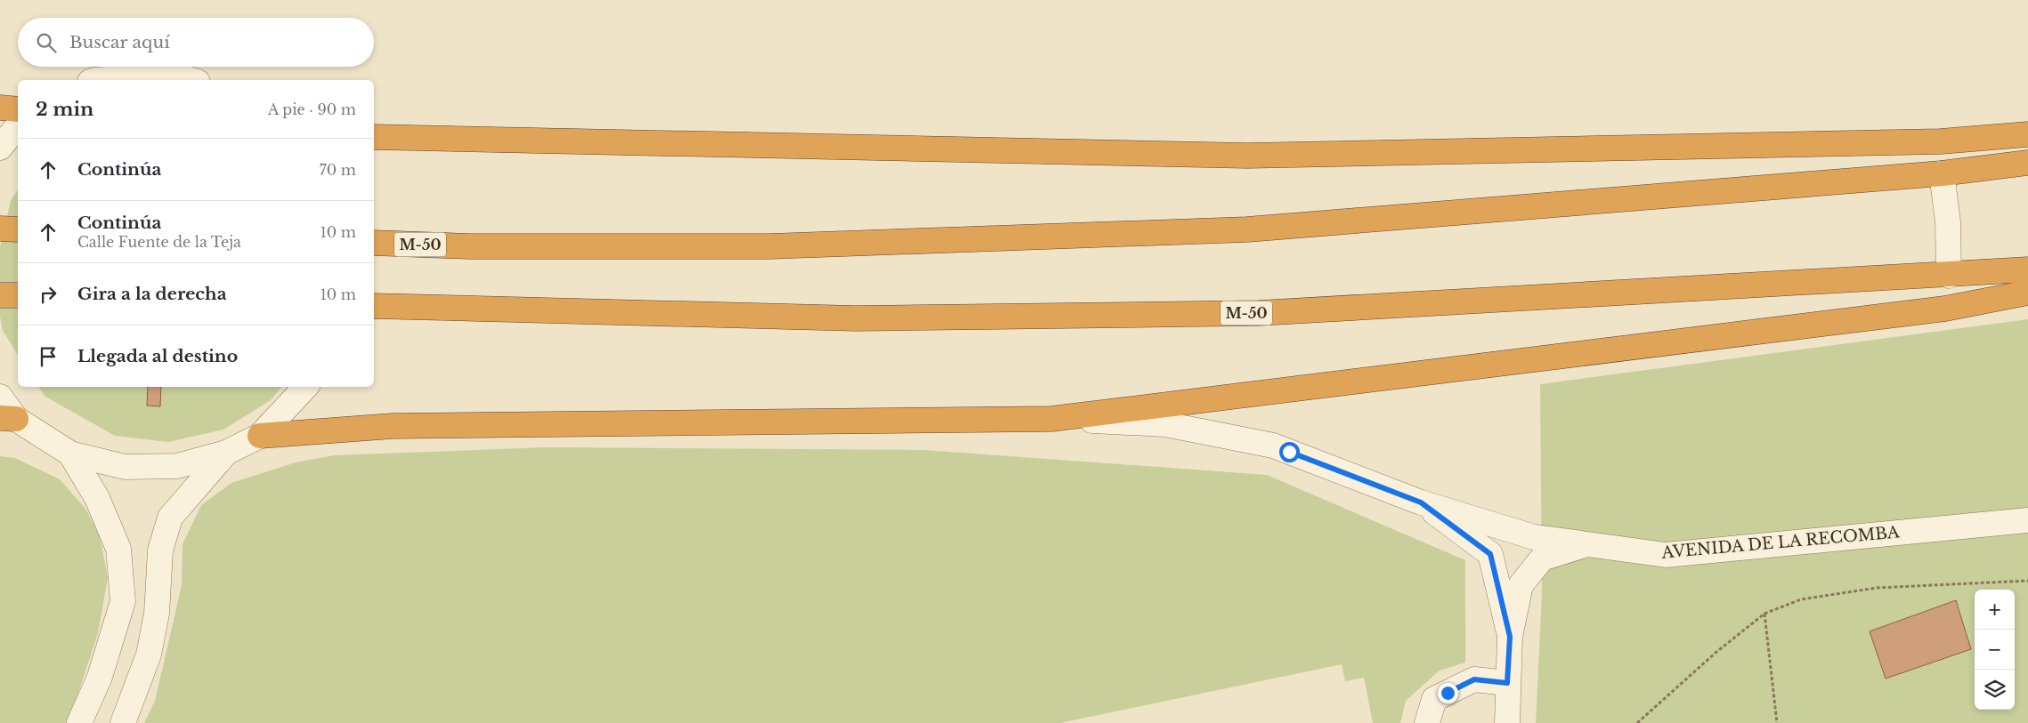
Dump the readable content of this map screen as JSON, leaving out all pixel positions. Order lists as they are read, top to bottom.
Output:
{
  "streets": {
    "highway": ["M-50"],
    "street": ["AVENIDA DE LA RECOMBA"]
  },
  "page": {
    "search": "Buscar aquí",
    "heading": ["2 min", "A pie · 90 m"],
    "list": [
      ["Continúa", "70 m"],
      ["Continúa", "Calle Fuente de la Teja", "10 m"],
      ["Gira a la derecha", "10 m"],
      "Llegada al destino"
    ],
    "map_buttons": ["+", "−"]
  }
}
